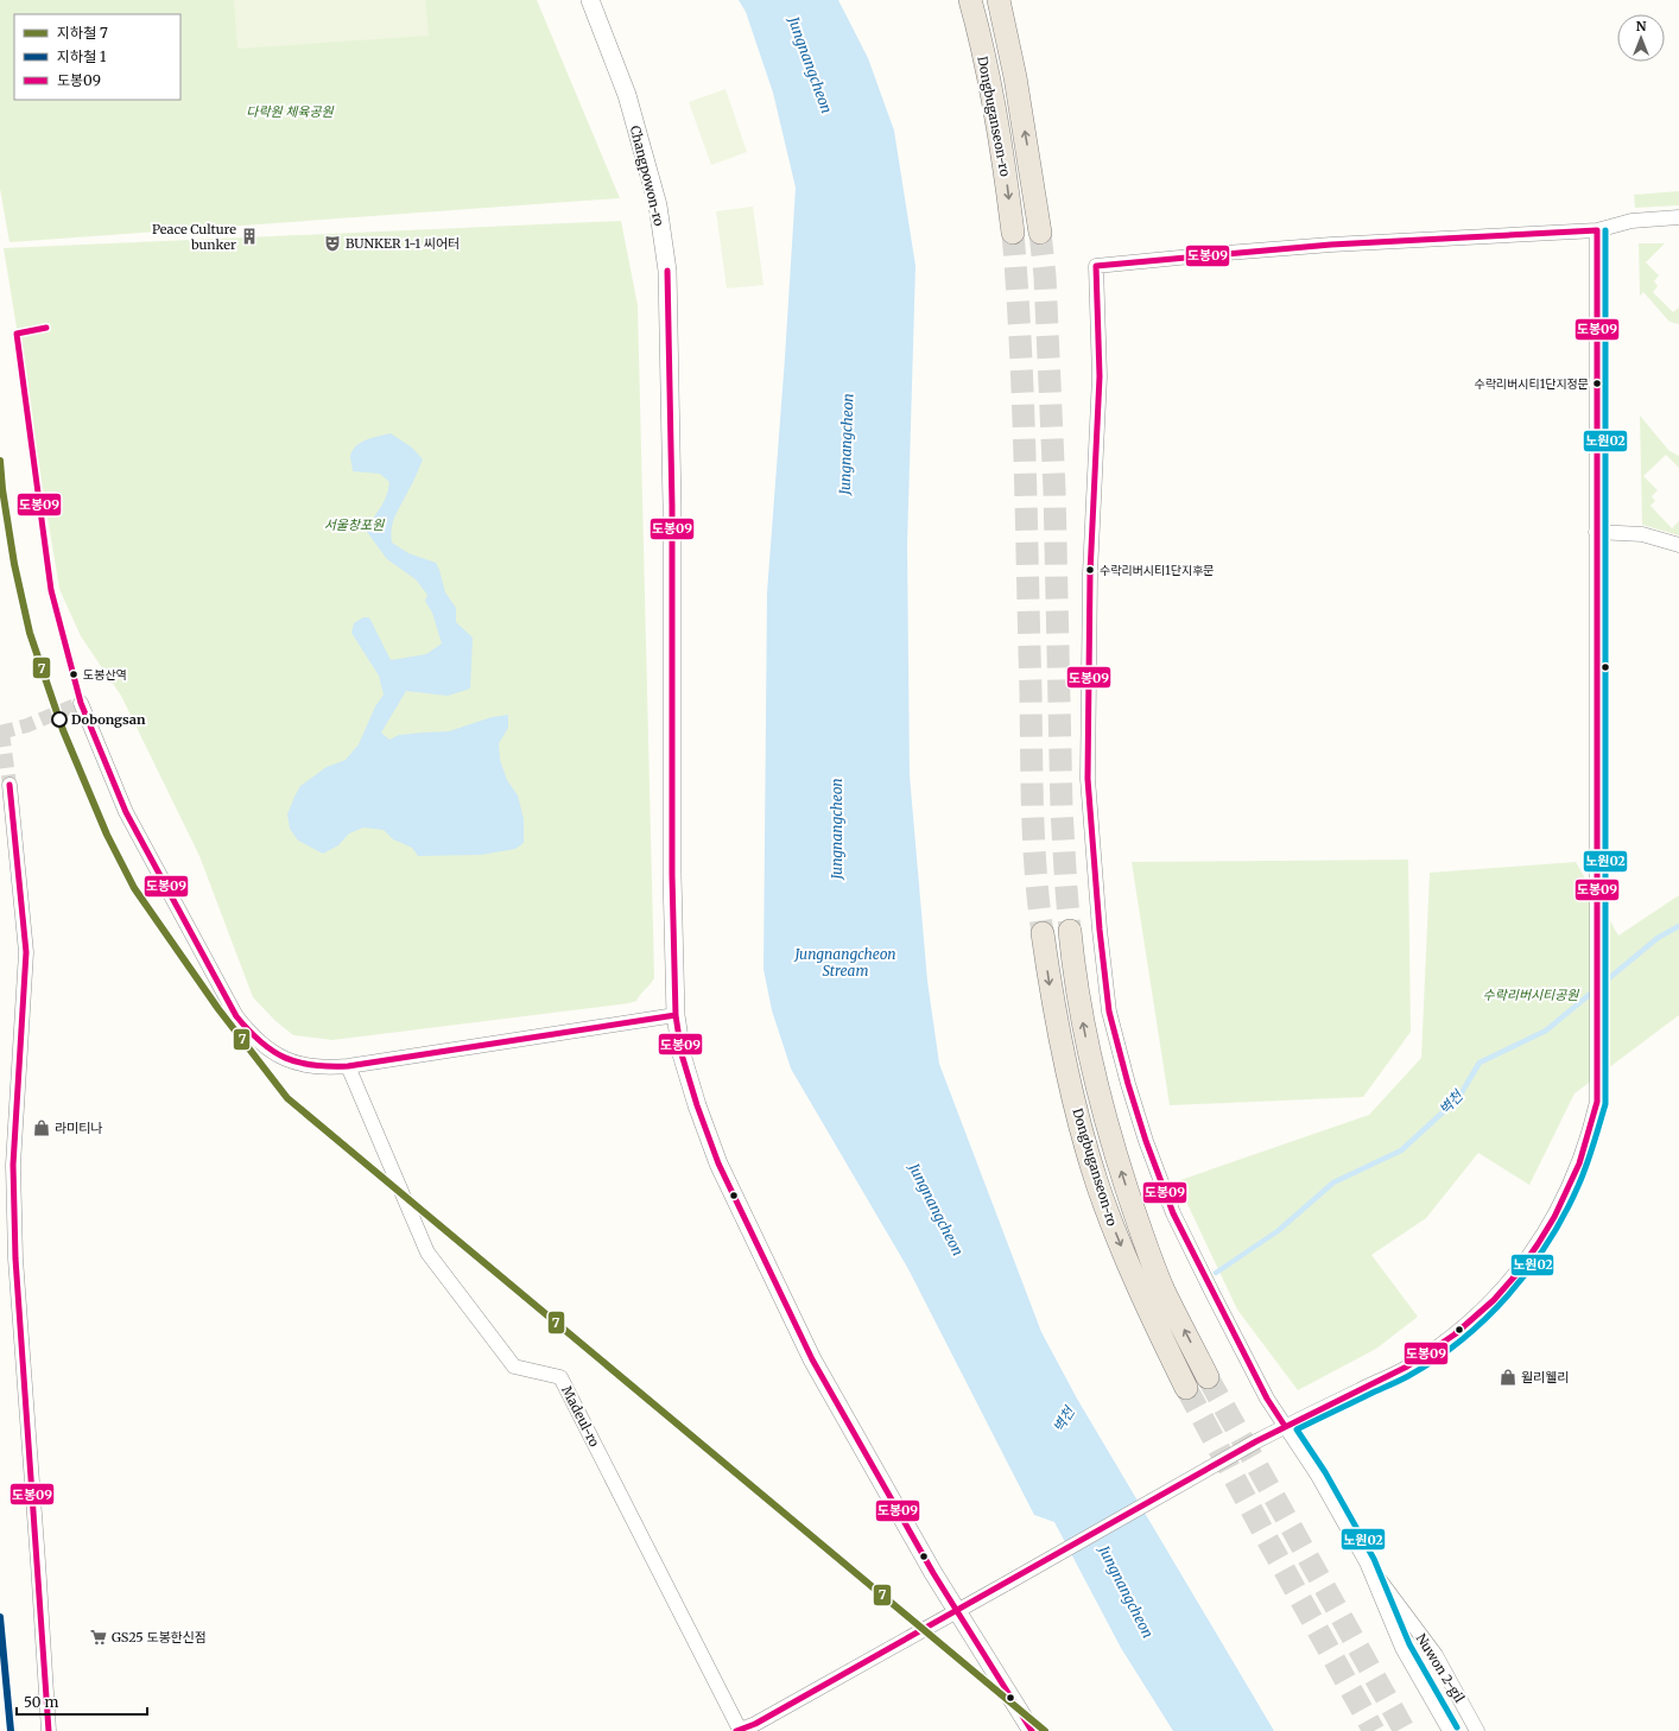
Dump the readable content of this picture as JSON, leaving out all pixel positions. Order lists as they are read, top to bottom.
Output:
{
  "streets": {
    "highway": ["Dongbuganseon-ro"],
    "street": ["Changpowon-ro", "Madeul-ro", "Nuwon 2-gil"]
  },
  "water": ["Jungnangcheon", "Jungnangcheon Stream", "벽천"],
  "parks": ["다락원 체육공원", "서울창포원", "수락리버시티공원"],
  "places": {
    "building": ["Peace Culture bunker"],
    "theatre": ["BUNKER 1-1 씨어터"],
    "other": [
      "수락리버시티1단지정문",
      "수락리버시티1단지후문",
      "도봉산역",
      "Dobongsan"
    ],
    "shop": ["라미티나", "윌리웰리"],
    "supermarket": ["GS25 도봉한신점"]
  },
  "lines": [
    "transit line 도봉09",
    "transit line 노원02",
    "metro line 7",
    "metro line 1"
  ],
  "legend": ["지하철 7", "지하철 1", "도봉09"],
  "scale_bar": "50 m",
  "north": "top"
}
